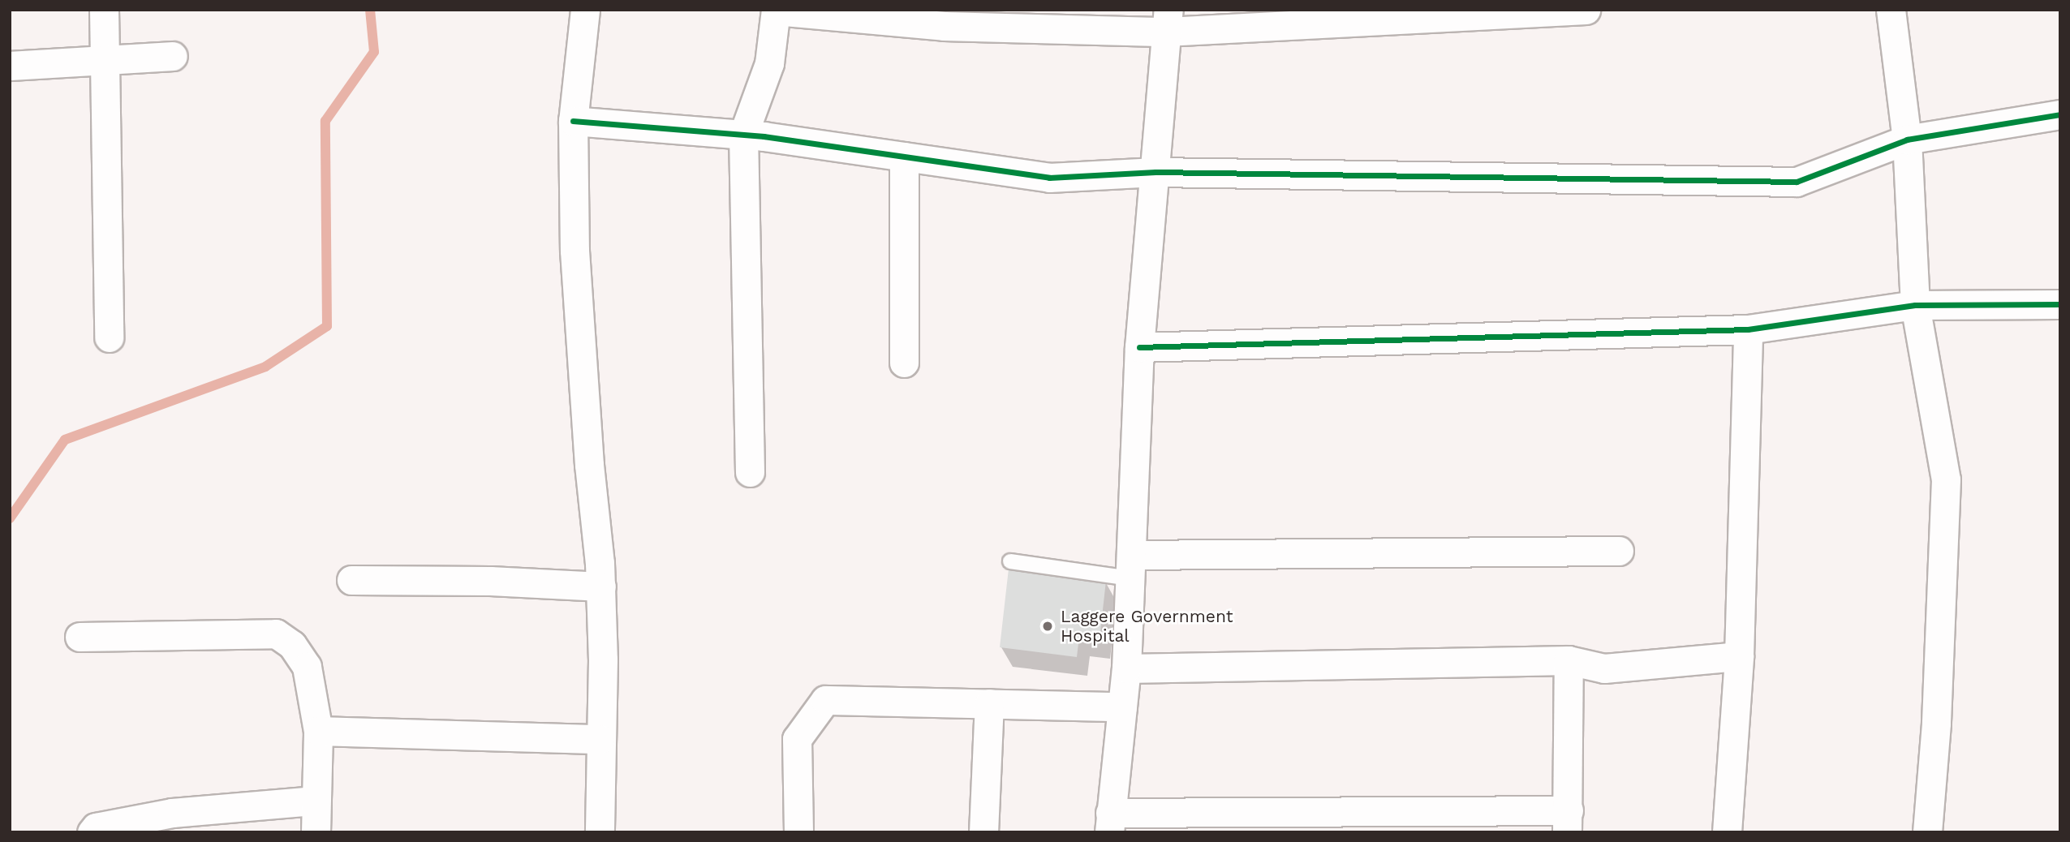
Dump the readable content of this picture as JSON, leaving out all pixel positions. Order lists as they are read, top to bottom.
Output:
{
  "places": ["Laggere Government Hospital"]
}
